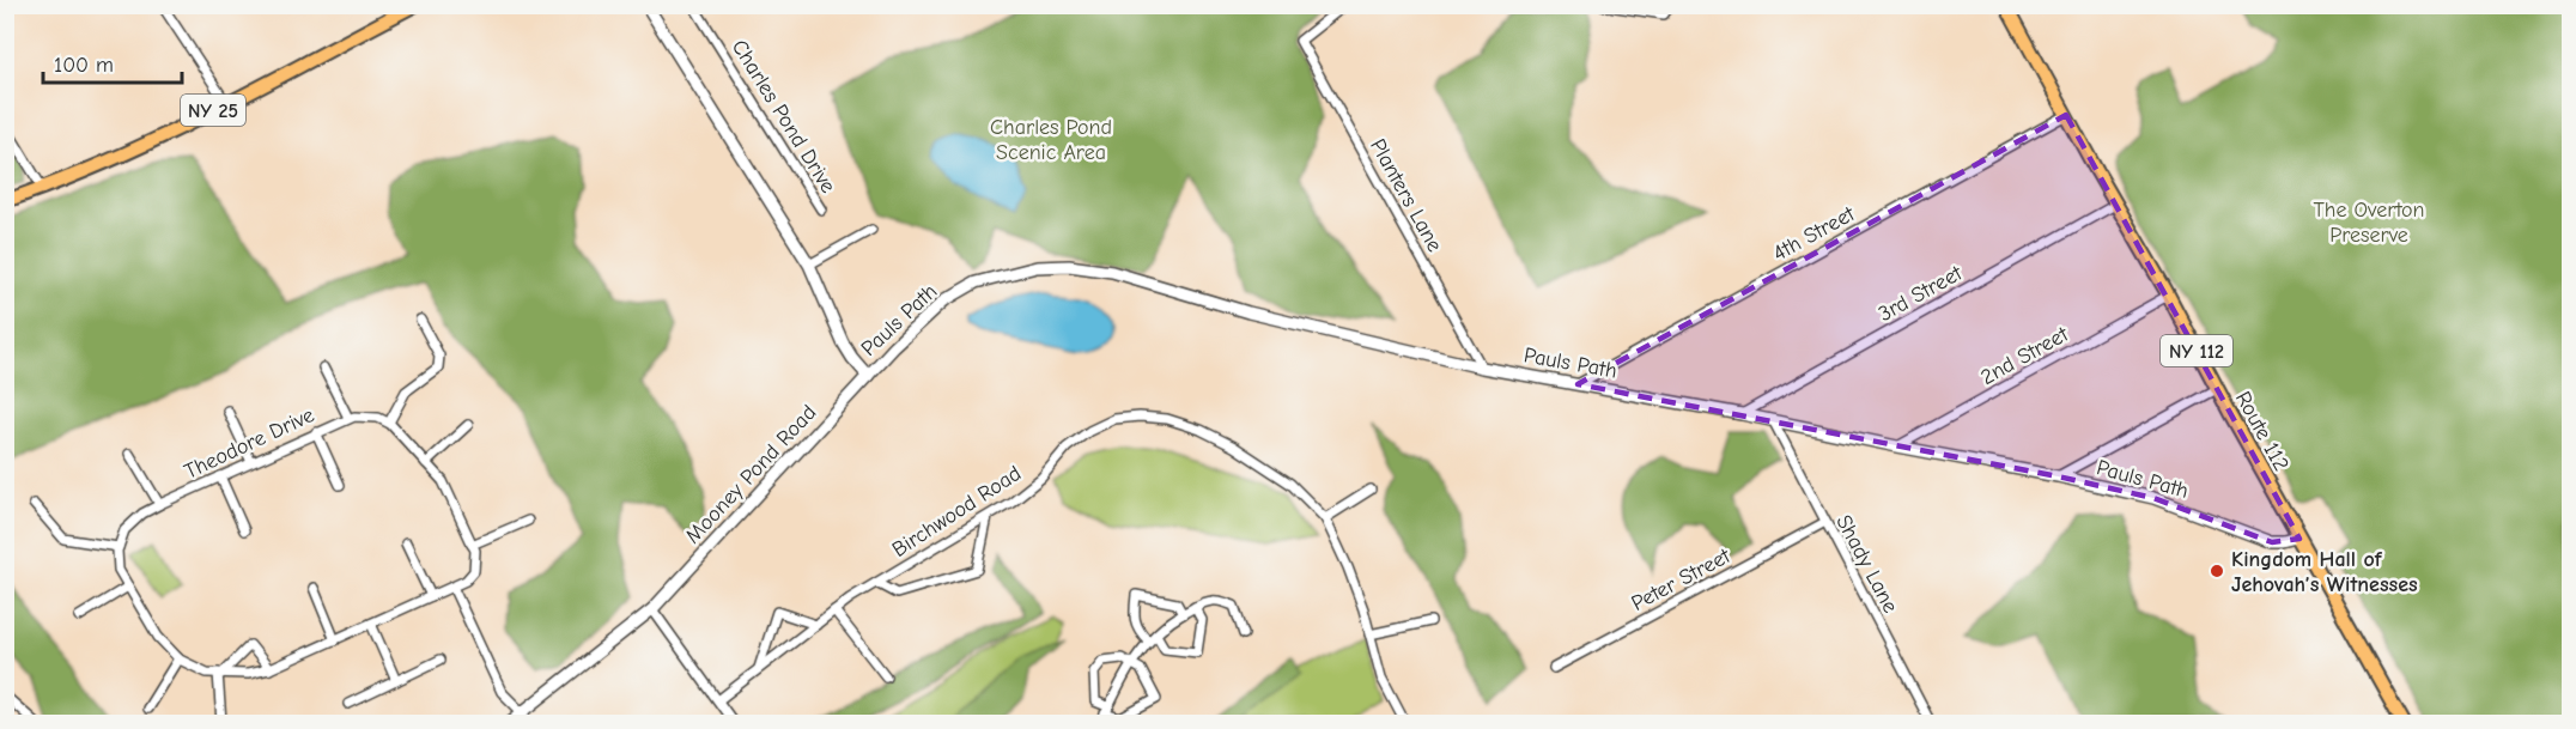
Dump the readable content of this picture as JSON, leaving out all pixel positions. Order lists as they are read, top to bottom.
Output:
{
  "streets": {
    "main road": ["NY 25", "NY 112", "Route 112"],
    "street": [
      "Charles Pond Drive",
      "Planters Lane",
      "4th Street",
      "3rd Street",
      "Pauls Path",
      "2nd Street",
      "Theodore Drive",
      "Mooney Pond Road",
      "Birchwood Road",
      "Shady Lane",
      "Peter Street"
    ]
  },
  "crossings": [
    ["Planters Lane", "Pauls Path"],
    ["4th Street", "Pauls Path"],
    ["4th Street", "Route 112"],
    ["3rd Street", "Pauls Path"],
    ["3rd Street", "Route 112"],
    ["Pauls Path", "2nd Street"],
    ["Pauls Path", "Route 112"],
    ["Pauls Path", "Mooney Pond Road"],
    ["Pauls Path", "Shady Lane"],
    ["2nd Street", "Route 112"],
    ["Shady Lane", "Peter Street"]
  ],
  "parks": ["Charles Pond Scenic Area", "The Overton Preserve"],
  "places": ["Kingdom Hall of Jehovah’s Witnesses"],
  "scale_bar": "100 m"
}
